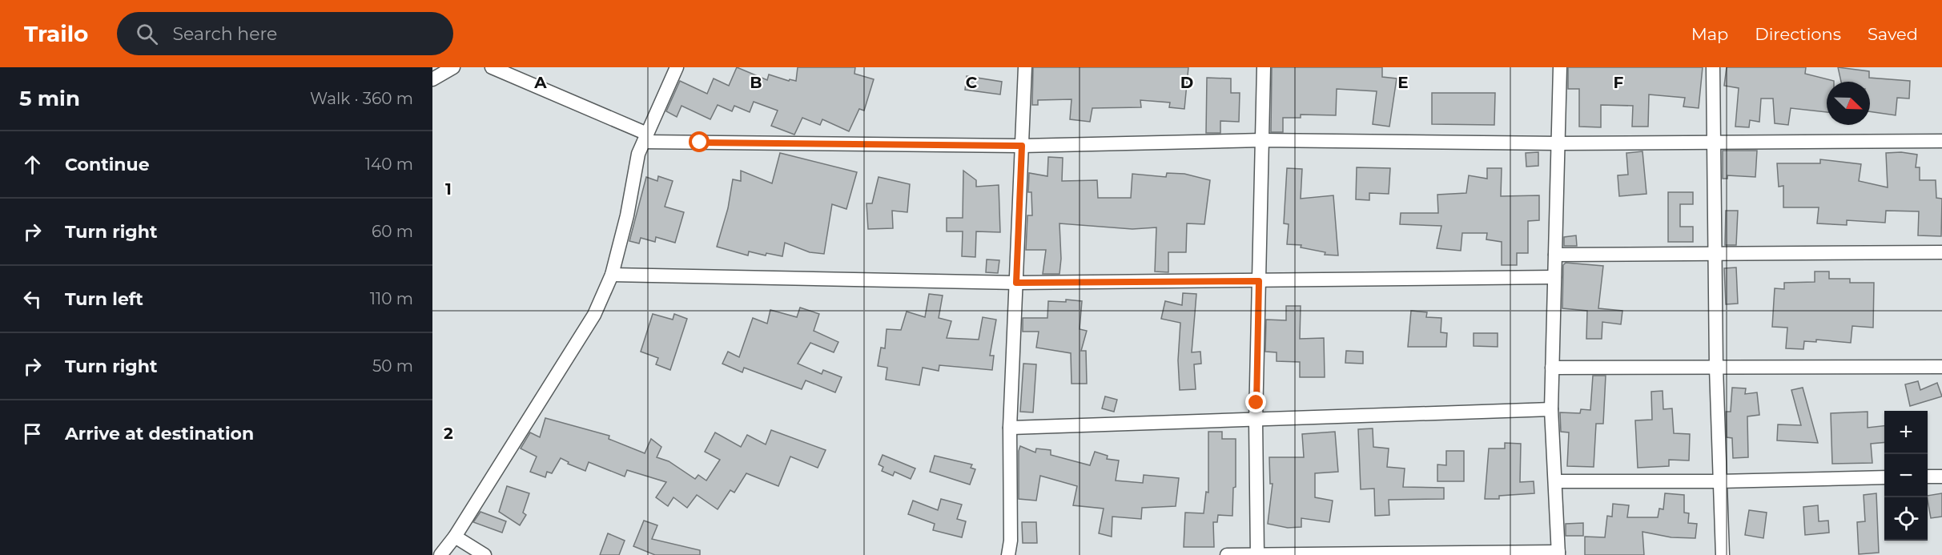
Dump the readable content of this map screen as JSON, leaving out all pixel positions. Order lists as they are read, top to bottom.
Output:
{
  "north": "bottom right",
  "page": {
    "header": "Trailo",
    "search": "Search here",
    "nav": ["Map", "Directions", "Saved"],
    "heading": ["5 min", "Walk · 360 m"],
    "list": [
      ["Continue", "140 m"],
      ["Turn right", "60 m"],
      ["Turn left", "110 m"],
      ["Turn right", "50 m"],
      "Arrive at destination"
    ],
    "map_buttons": ["+", "−"]
  },
  "grid": {
    "columns": [
      "A",
      "B",
      "C",
      "D",
      "E",
      "F"
    ],
    "rows": ["1", "2"]
  }
}
